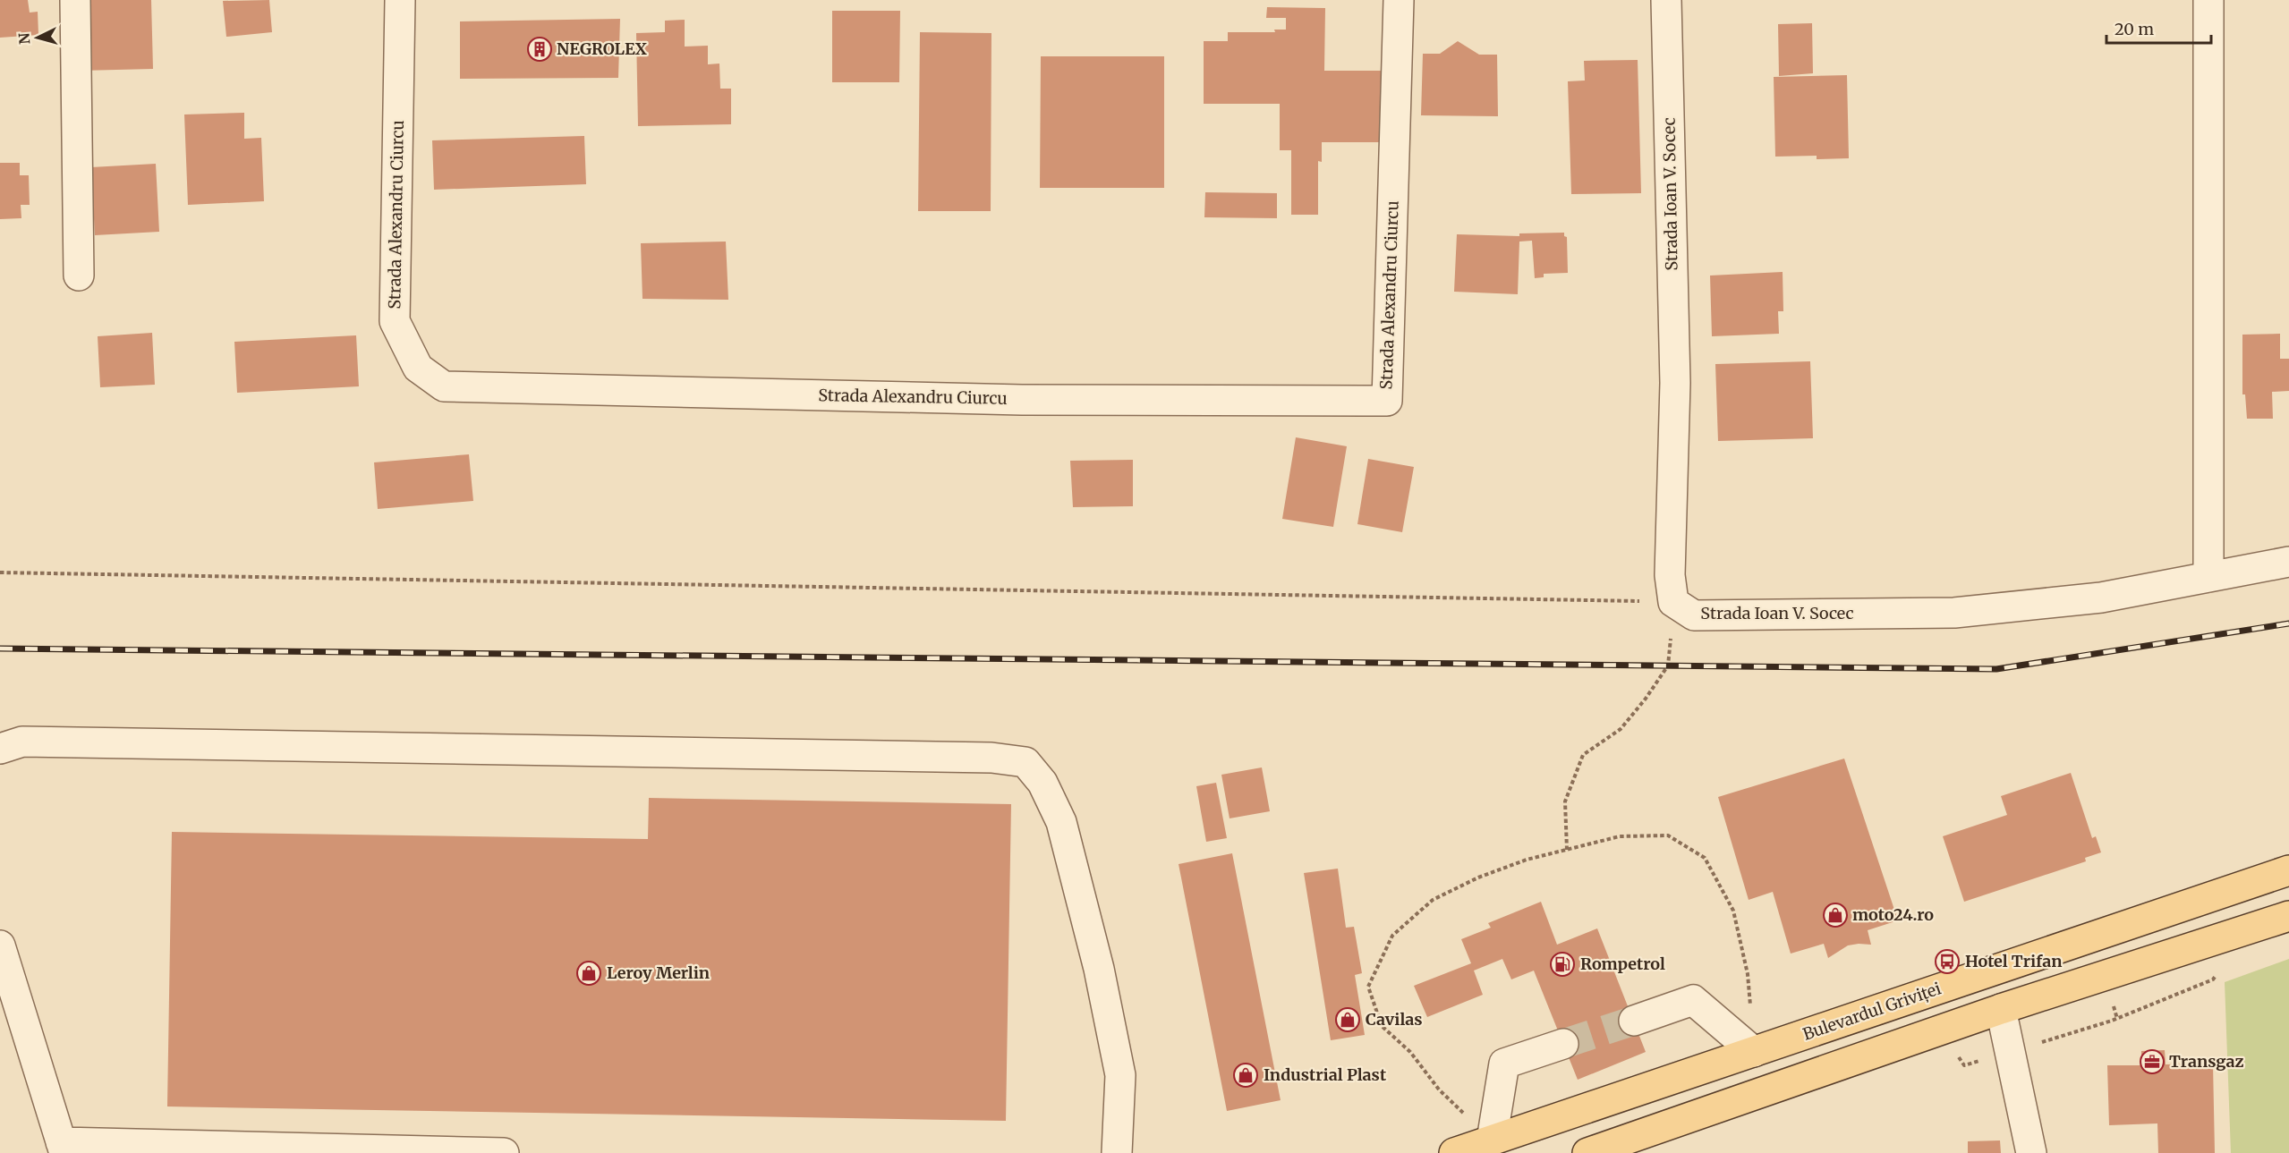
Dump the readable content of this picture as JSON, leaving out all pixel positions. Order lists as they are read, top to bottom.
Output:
{
  "streets": {
    "main road": ["Bulevardul Griviței"],
    "street": ["Strada Ioan V. Socec", "Strada Alexandru Ciurcu"]
  },
  "places": {
    "building": ["NEGROLEX"],
    "shop": [
      "moto24.ro",
      "Leroy Merlin",
      "Cavilas",
      "Industrial Plast"
    ],
    "bus stop": ["Hotel Trifan"],
    "fuel station": ["Rompetrol"],
    "office": ["Transgaz"]
  },
  "scale_bar": "20 m",
  "north": "left"
}
